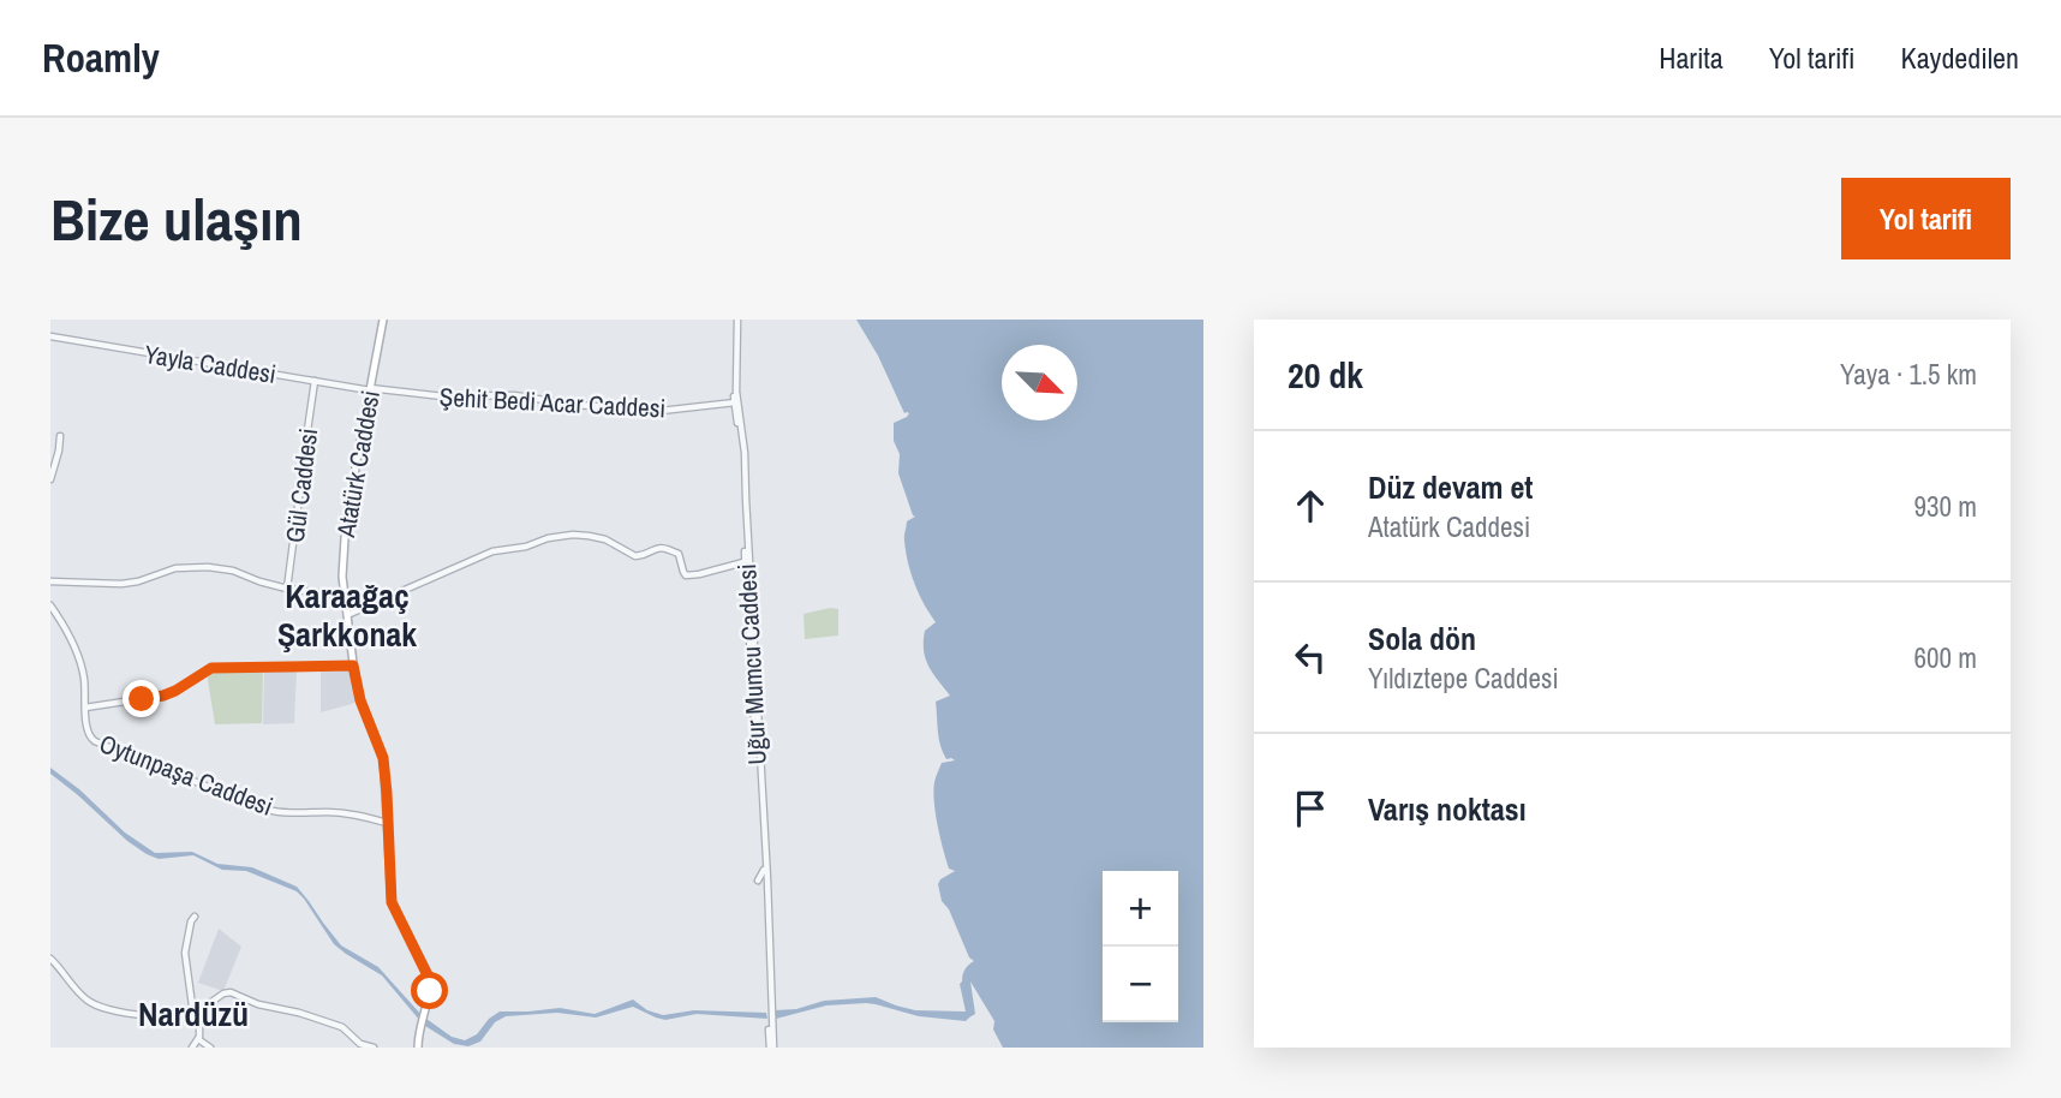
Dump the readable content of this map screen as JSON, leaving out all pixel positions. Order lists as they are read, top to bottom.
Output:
{
  "streets": {
    "main road": ["Atatürk Caddesi"],
    "street": [
      "Yayla Caddesi",
      "Şehit Bedi Acar Caddesi",
      "Gül Caddesi",
      "Uğur Mumcu Caddesi",
      "Oytunpaşa Caddesi"
    ]
  },
  "crossings": [
    ["Yayla Caddesi", "Şehit Bedi Acar Caddesi"],
    ["Yayla Caddesi", "Atatürk Caddesi"],
    ["Yayla Caddesi", "Gül Caddesi"],
    ["Şehit Bedi Acar Caddesi", "Atatürk Caddesi"],
    ["Şehit Bedi Acar Caddesi", "Uğur Mumcu Caddesi"],
    ["Atatürk Caddesi", "Oytunpaşa Caddesi"]
  ],
  "districts": ["Karaağaç Şarkkonak", "Nardüzü"],
  "north": "bottom right",
  "page": {
    "header": "Roamly",
    "nav": ["Harita", "Yol tarifi", "Kaydedilen"],
    "buttons": "Yol tarifi",
    "title": "Bize ulaşın",
    "heading": ["20 dk", "Yaya · 1.5 km"],
    "list": [
      ["Düz devam et", "Atatürk Caddesi", "930 m"],
      ["Sola dön", "Yıldıztepe Caddesi", "600 m"],
      "Varış noktası"
    ],
    "map_buttons": ["+", "−"]
  }
}
